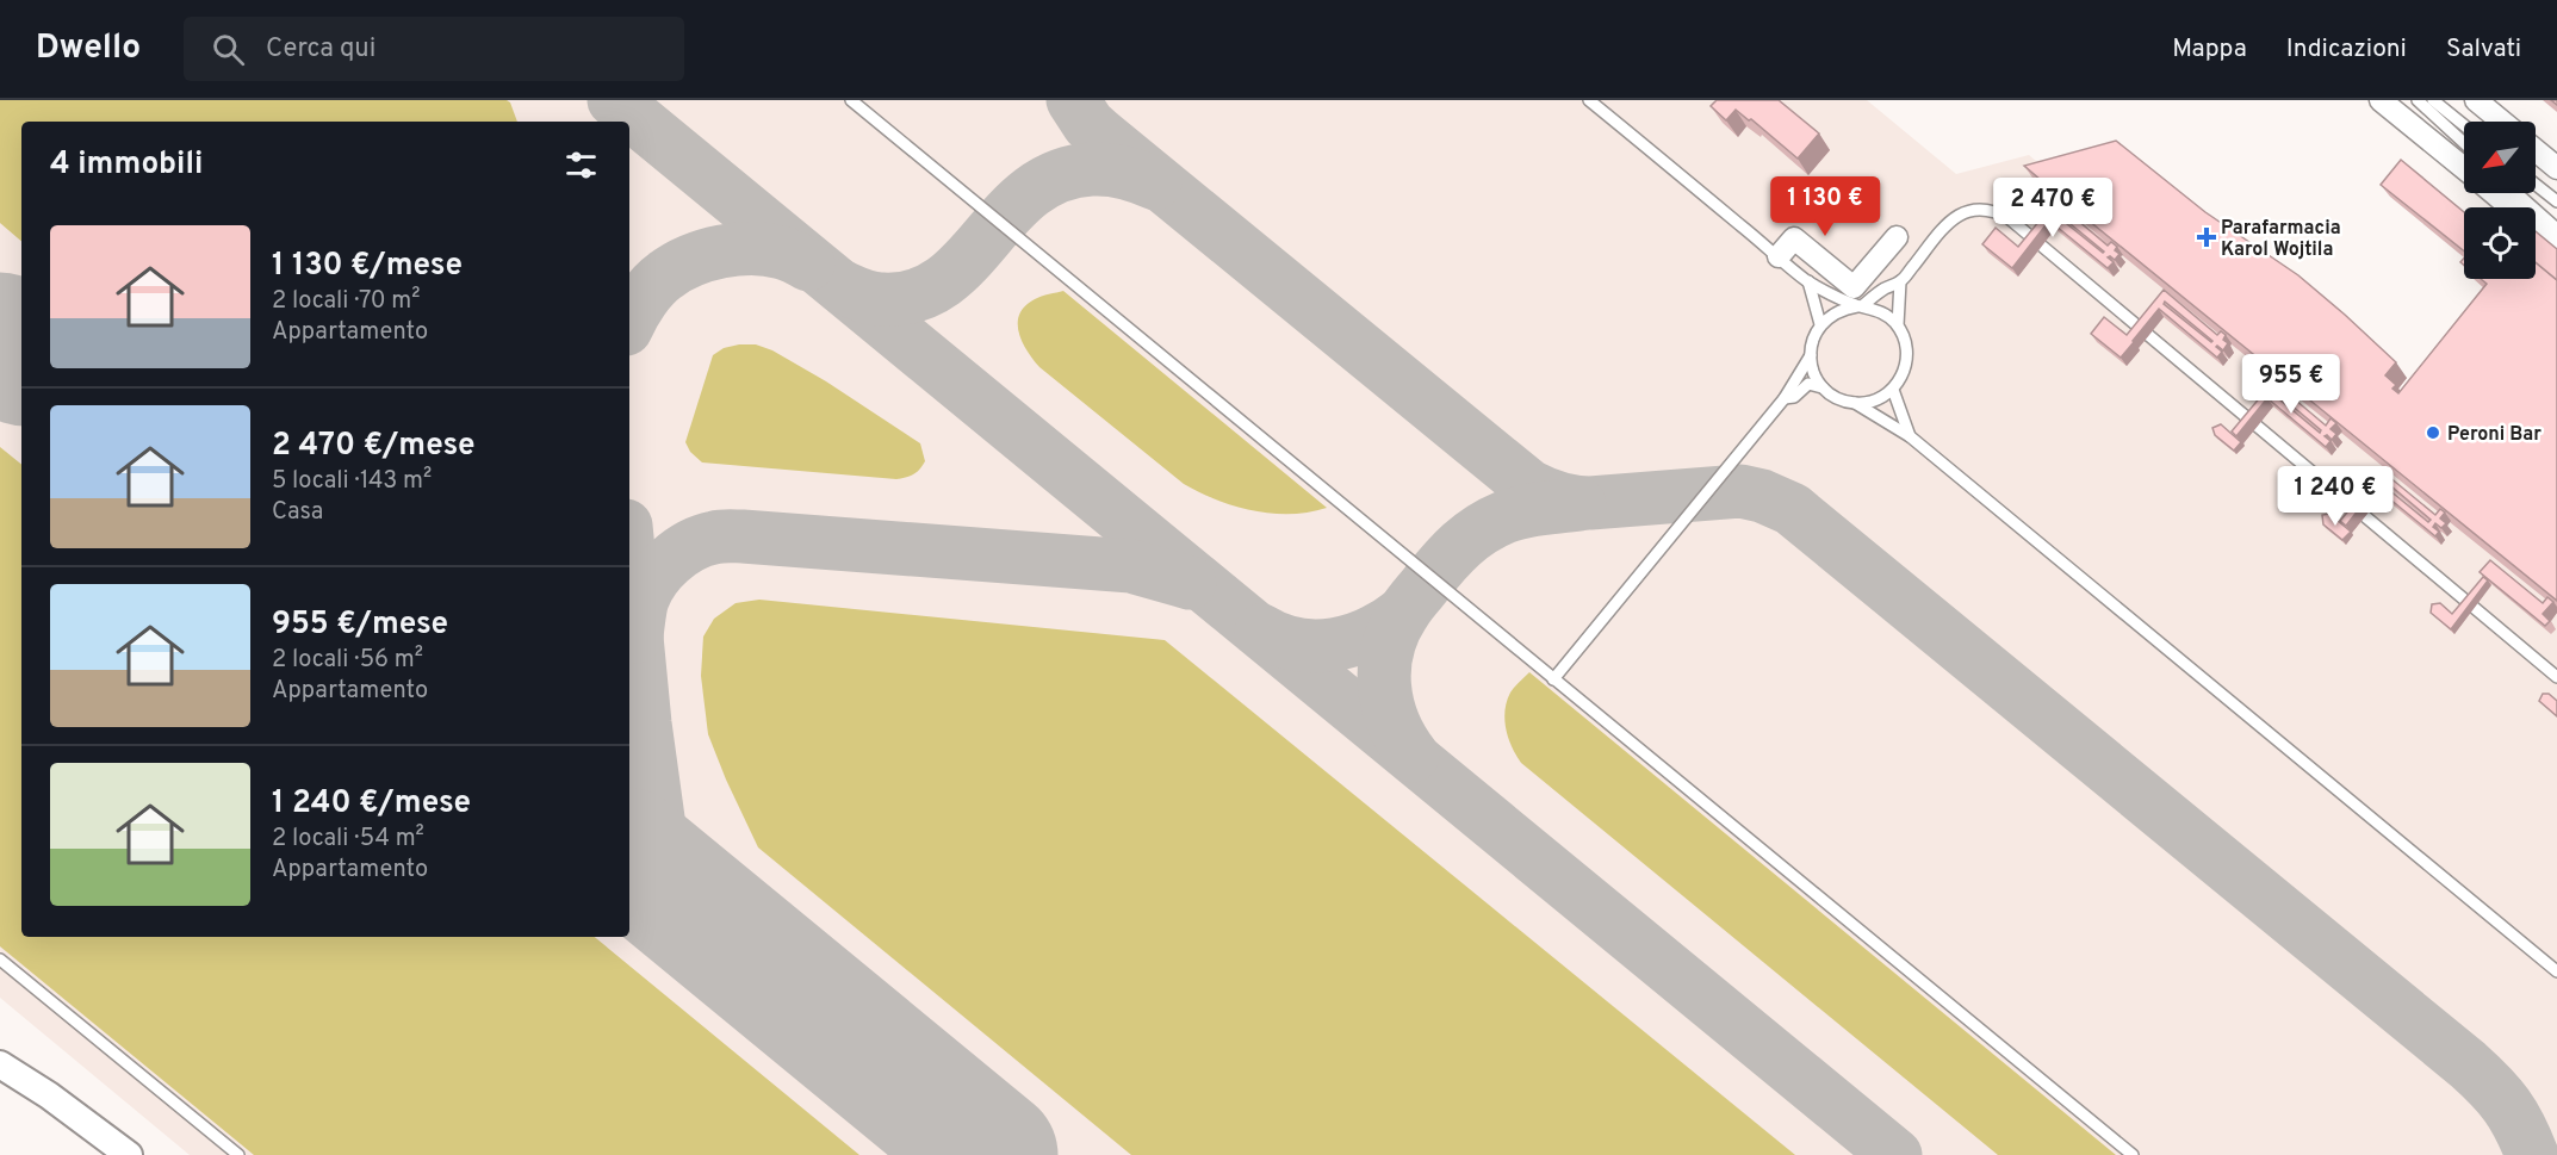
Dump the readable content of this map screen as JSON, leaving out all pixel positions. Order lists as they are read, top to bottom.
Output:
{
  "places": {
    "health": ["Parafarmacia Karol Wojtila"],
    "other": ["Peroni Bar"]
  },
  "north": "bottom left",
  "page": {
    "header": "Dwello",
    "search": "Cerca qui",
    "nav": ["Mappa", "Indicazioni", "Salvati"],
    "heading": "4 immobili",
    "price": [
      "1 130 €",
      "2 470 €",
      "955 €",
      "1 240 €"
    ],
    "list": [
      {
        "name": "1 130 €/mese",
        "note": "2 locali · 70 m² · Appartamento"
      },
      {
        "name": "2 470 €/mese",
        "note": "5 locali · 143 m² · Casa"
      },
      {
        "name": "955 €/mese",
        "note": "2 locali · 56 m² · Appartamento"
      },
      {
        "name": "1 240 €/mese",
        "note": "2 locali · 54 m² · Appartamento"
      }
    ]
  }
}
